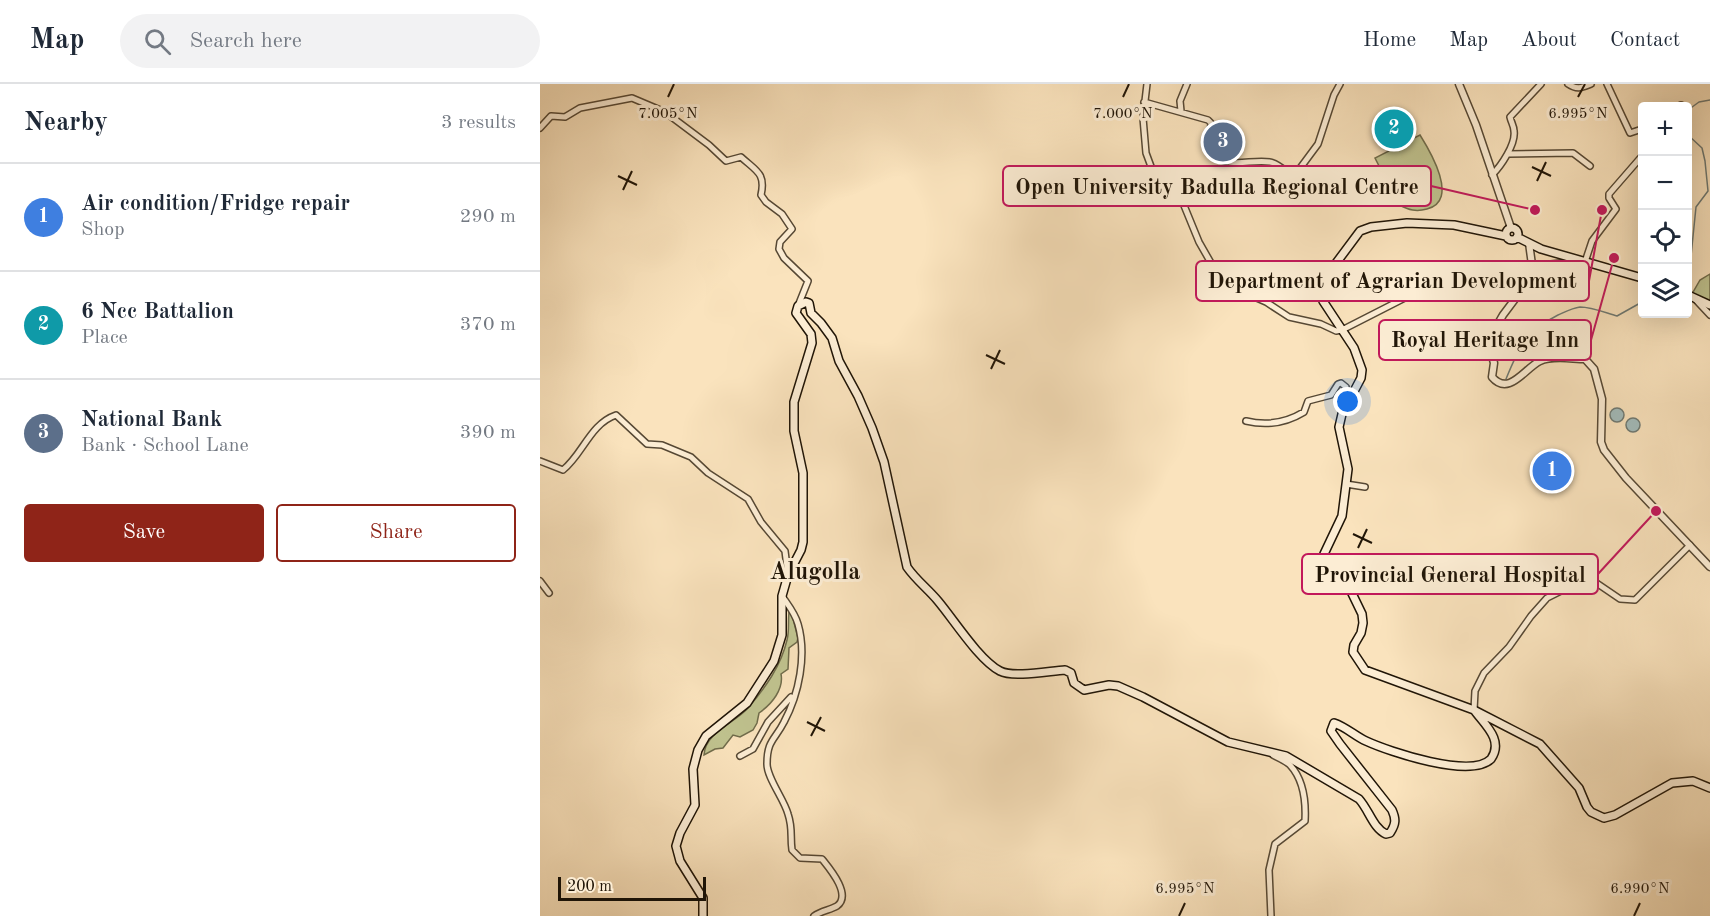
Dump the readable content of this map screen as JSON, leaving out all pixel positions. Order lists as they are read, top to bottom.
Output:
{
  "districts": ["Alugolla"],
  "places": [
    "Open University Badulla Regional Centre",
    "Department of Agrarian Development",
    "Royal Heritage Inn",
    "Provincial General Hospital"
  ],
  "scale_bar": "200 m",
  "page": {
    "header": "Map",
    "search": "Search here",
    "nav": [
      "Home",
      "Map",
      "About",
      "Contact"
    ],
    "heading": ["Nearby", "3 results"],
    "map_buttons": ["+", "−"],
    "pins": ["2", "3", "1"],
    "list": [
      {
        "mark": "1",
        "name": "Air condition/Fridge repair",
        "note": "Shop",
        "value": "290 m"
      },
      {
        "mark": "2",
        "name": "6 Ncc Battalion",
        "note": "Place",
        "value": "370 m"
      },
      {
        "mark": "3",
        "name": "National Bank",
        "note": "Bank · School Lane",
        "value": "390 m"
      }
    ],
    "buttons": ["Save", "Share"],
    "scale": "200 m"
  },
  "coordinates": [
    "7.005°N",
    "7.000°N",
    "6.995°N",
    "6.990°N"
  ]
}
